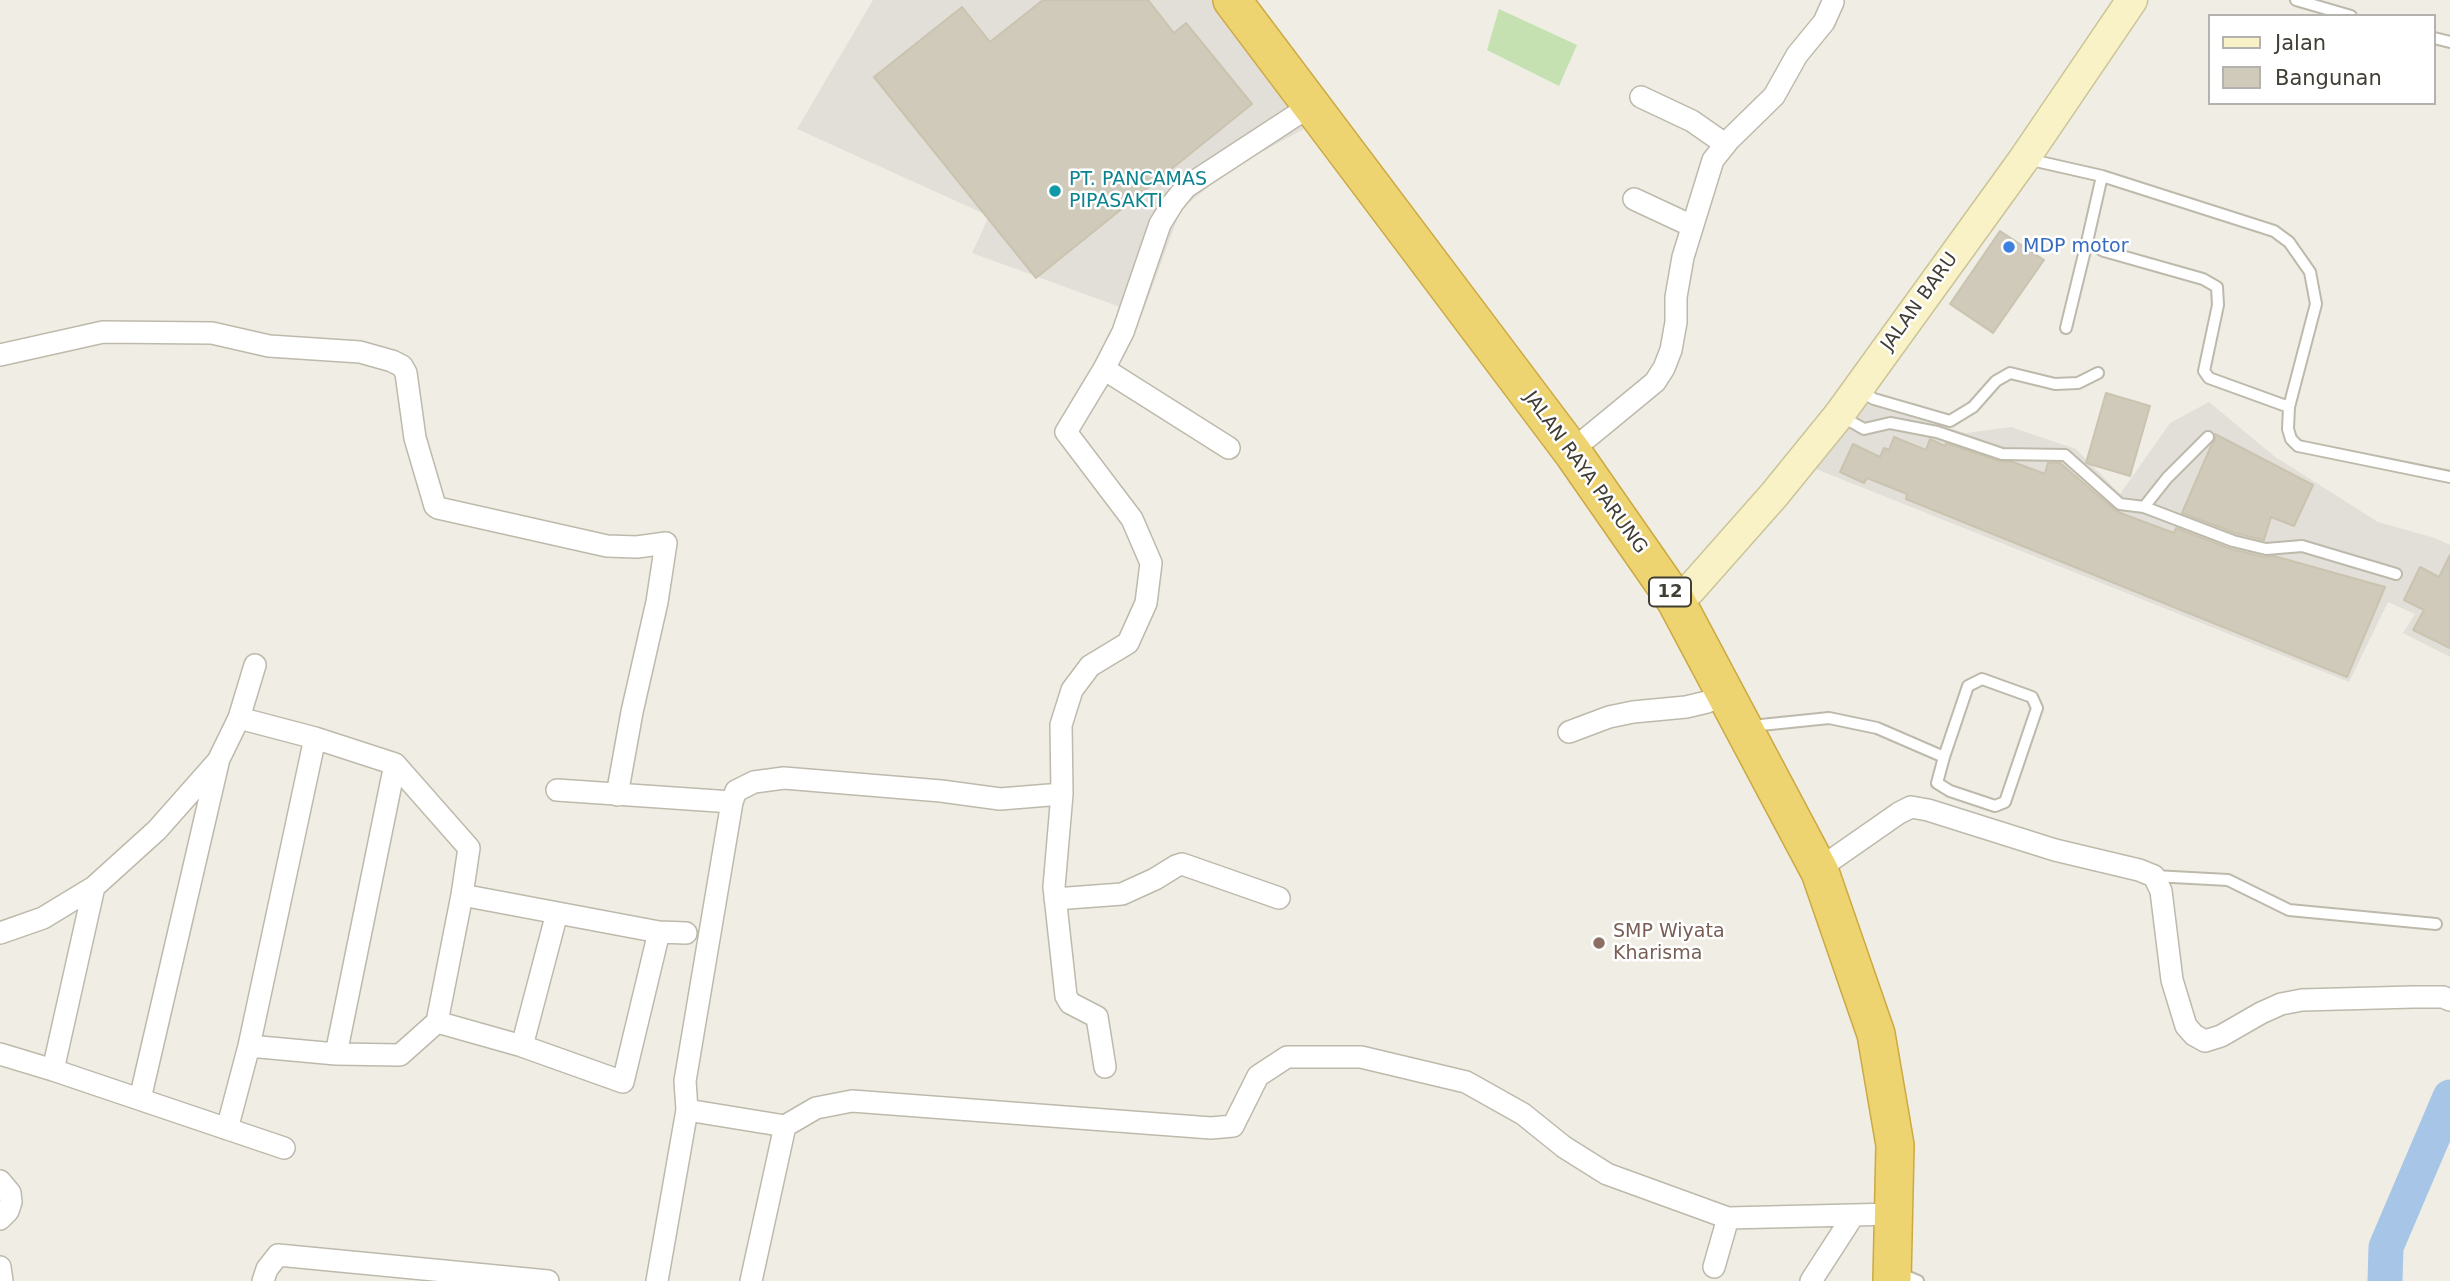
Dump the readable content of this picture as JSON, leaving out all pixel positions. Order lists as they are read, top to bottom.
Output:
{
  "streets": {
    "highway": ["JALAN RAYA PARUNG", "12"],
    "main road": ["JALAN BARU"]
  },
  "crossings": [
    ["JALAN BARU", "JALAN RAYA PARUNG"]
  ],
  "places": ["PT. PANCAMAS PIPASAKTI", "MDP motor", "SMP Wiyata Kharisma"],
  "legend": ["Jalan", "Bangunan"]
}
